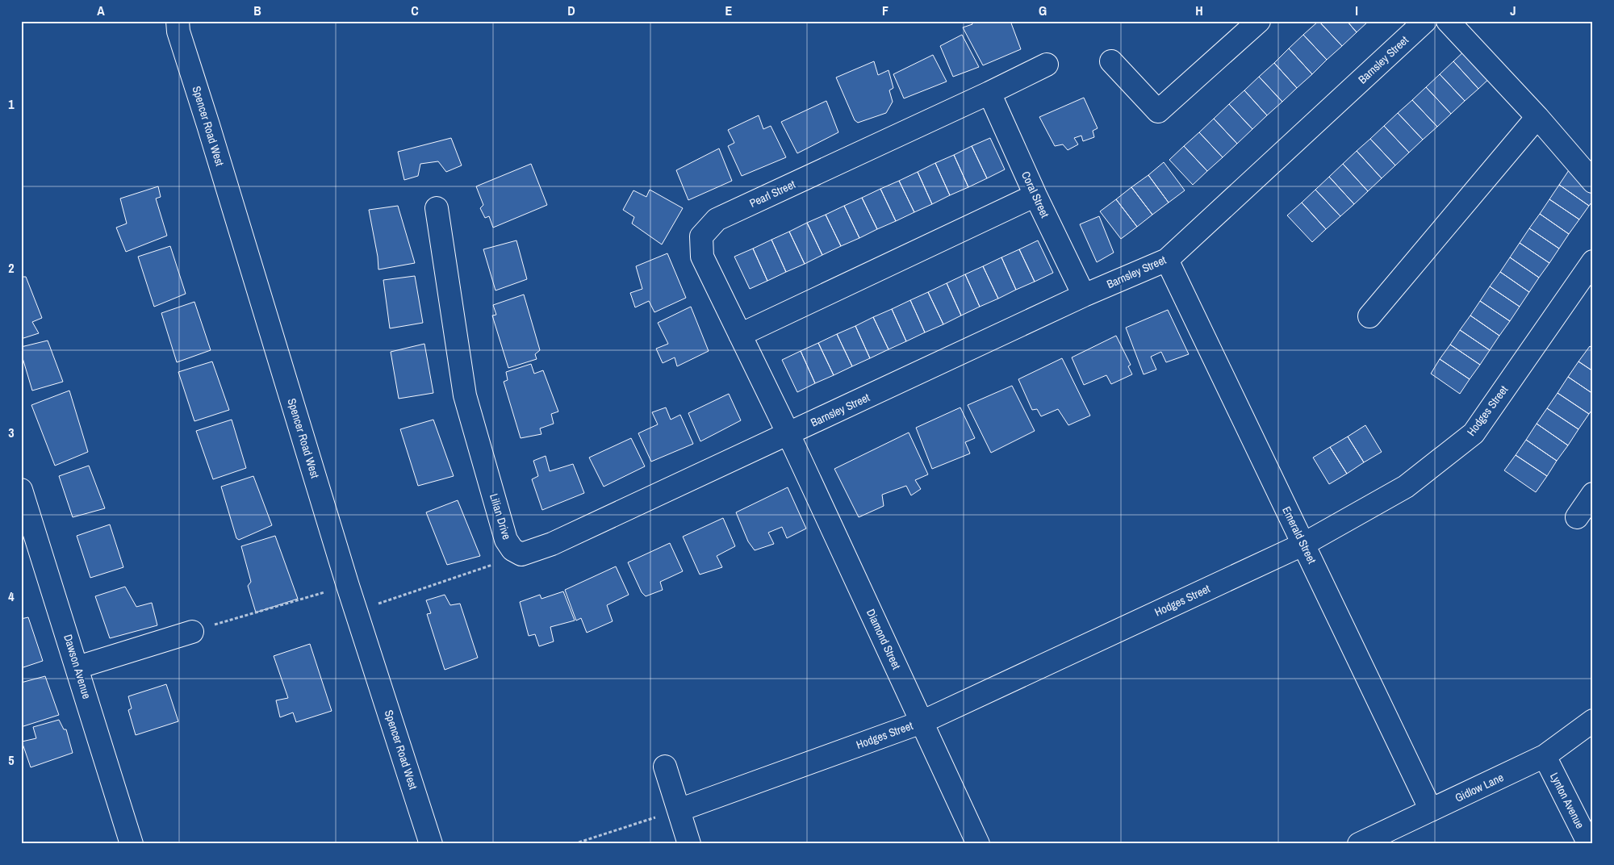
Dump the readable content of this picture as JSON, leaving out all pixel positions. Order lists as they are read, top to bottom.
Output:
{
  "streets": {
    "street": [
      "Barnsley Street",
      "Spencer Road West",
      "Pearl Street",
      "Coral Street",
      "Hodges Street",
      "Lilian Drive",
      "Emerald Street",
      "Diamond Street",
      "Dawson Avenue",
      "Gidlow Lane",
      "Lynton Avenue"
    ]
  },
  "crossings": [
    ["Barnsley Street", "Pearl Street"],
    ["Barnsley Street", "Coral Street"],
    ["Barnsley Street", "Emerald Street"],
    ["Barnsley Street", "Diamond Street"],
    ["Pearl Street", "Coral Street"],
    ["Pearl Street", "Diamond Street"],
    ["Hodges Street", "Emerald Street"],
    ["Hodges Street", "Diamond Street"],
    ["Emerald Street", "Gidlow Lane"],
    ["Gidlow Lane", "Lynton Avenue"]
  ],
  "grid": {
    "columns": [
      "A",
      "B",
      "C",
      "D",
      "E",
      "F",
      "G",
      "H",
      "I",
      "J"
    ],
    "rows": [
      "1",
      "2",
      "3",
      "4",
      "5"
    ]
  }
}
